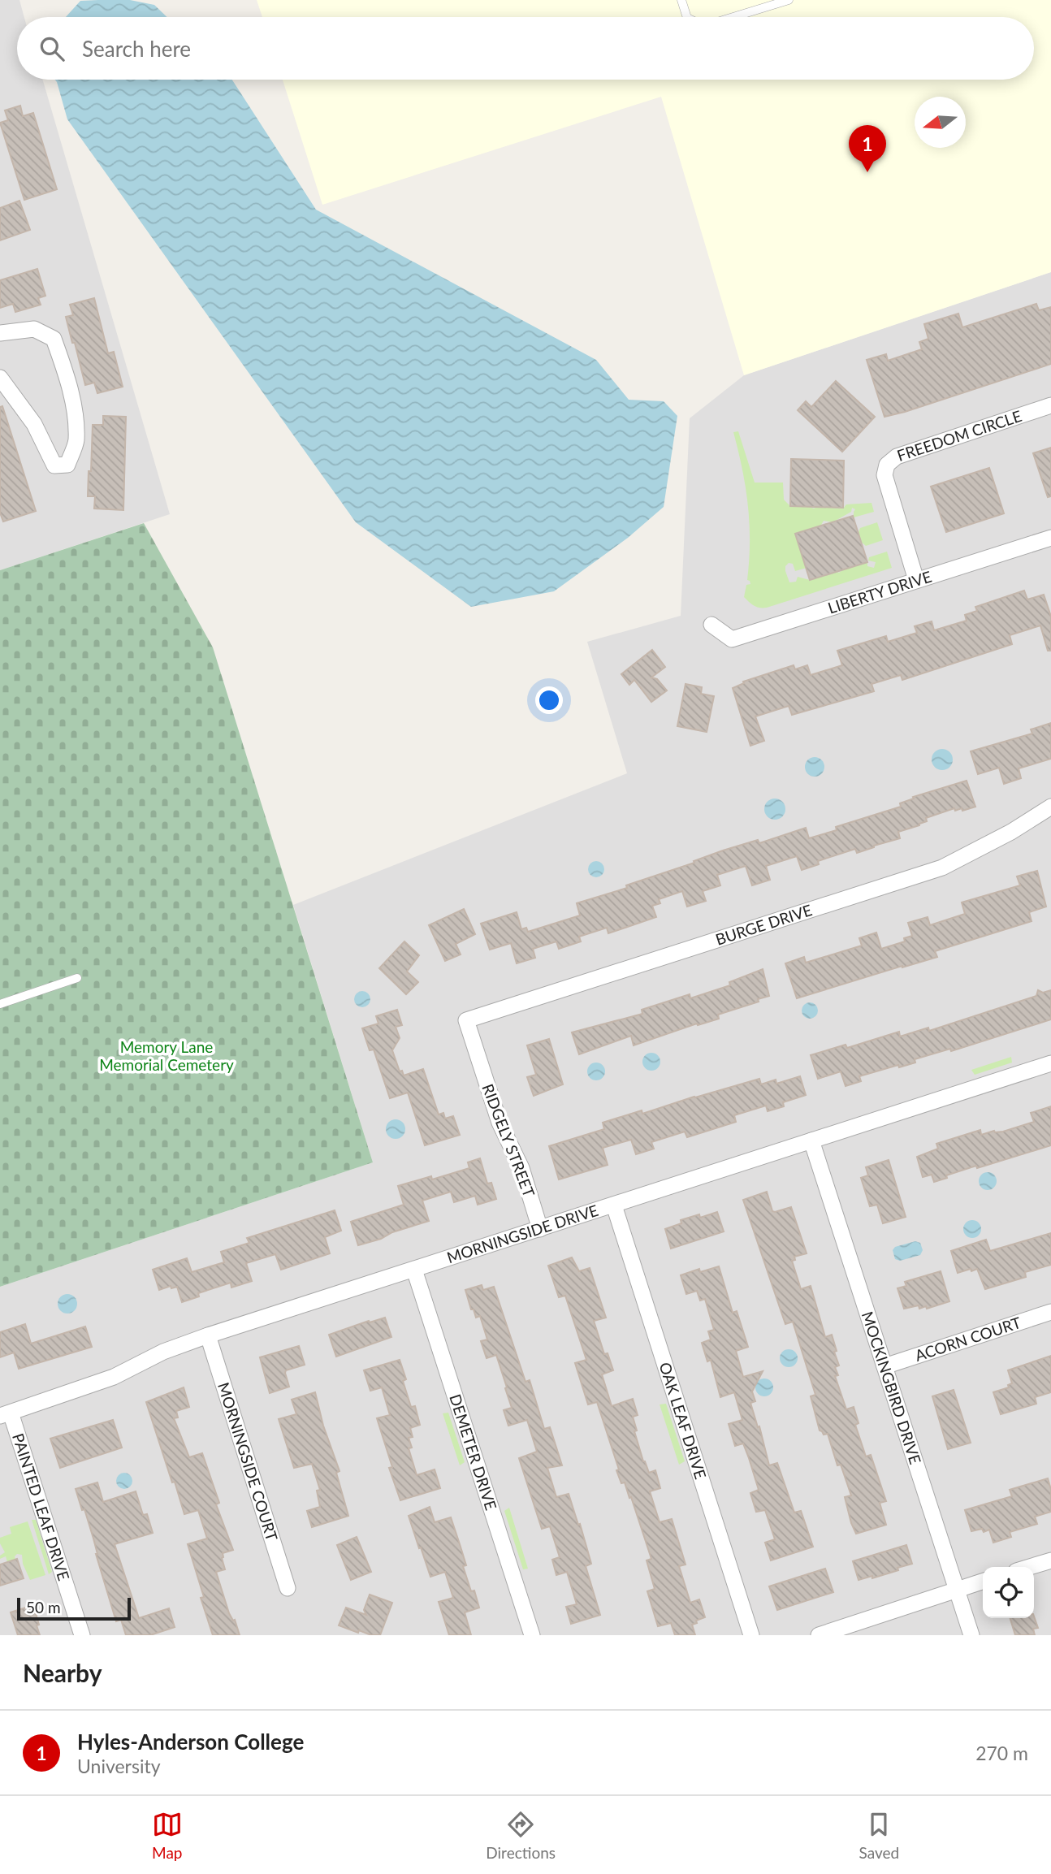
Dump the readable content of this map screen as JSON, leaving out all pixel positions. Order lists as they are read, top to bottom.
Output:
{
  "streets": {
    "street": [
      "FREEDOM CIRCLE",
      "LIBERTY DRIVE",
      "BURGE DRIVE",
      "RIDGELY STREET",
      "MORNINGSIDE DRIVE",
      "ACORN COURT",
      "MOCKINGBIRD DRIVE",
      "OAK LEAF DRIVE",
      "DEMETER DRIVE",
      "MORNINGSIDE COURT",
      "PAINTED LEAF DRIVE"
    ]
  },
  "crossings": [
    ["FREEDOM CIRCLE", "LIBERTY DRIVE"],
    ["BURGE DRIVE", "RIDGELY STREET"],
    ["RIDGELY STREET", "MORNINGSIDE DRIVE"],
    ["MORNINGSIDE DRIVE", "MOCKINGBIRD DRIVE"],
    ["MORNINGSIDE DRIVE", "OAK LEAF DRIVE"],
    ["MORNINGSIDE DRIVE", "DEMETER DRIVE"],
    ["MORNINGSIDE DRIVE", "MORNINGSIDE COURT"],
    ["MORNINGSIDE DRIVE", "PAINTED LEAF DRIVE"],
    ["ACORN COURT", "MOCKINGBIRD DRIVE"]
  ],
  "parks": ["Memory Lane Memorial Cemetery"],
  "scale_bar": "50 m",
  "north": "left",
  "page": {
    "search": "Search here",
    "pins": "1",
    "scale": "50 m",
    "heading": "Nearby",
    "list": [
      {
        "mark": "1",
        "name": "Hyles-Anderson College",
        "note": "University",
        "value": "270 m"
      }
    ],
    "nav": ["Map", "Directions", "Saved"]
  }
}
